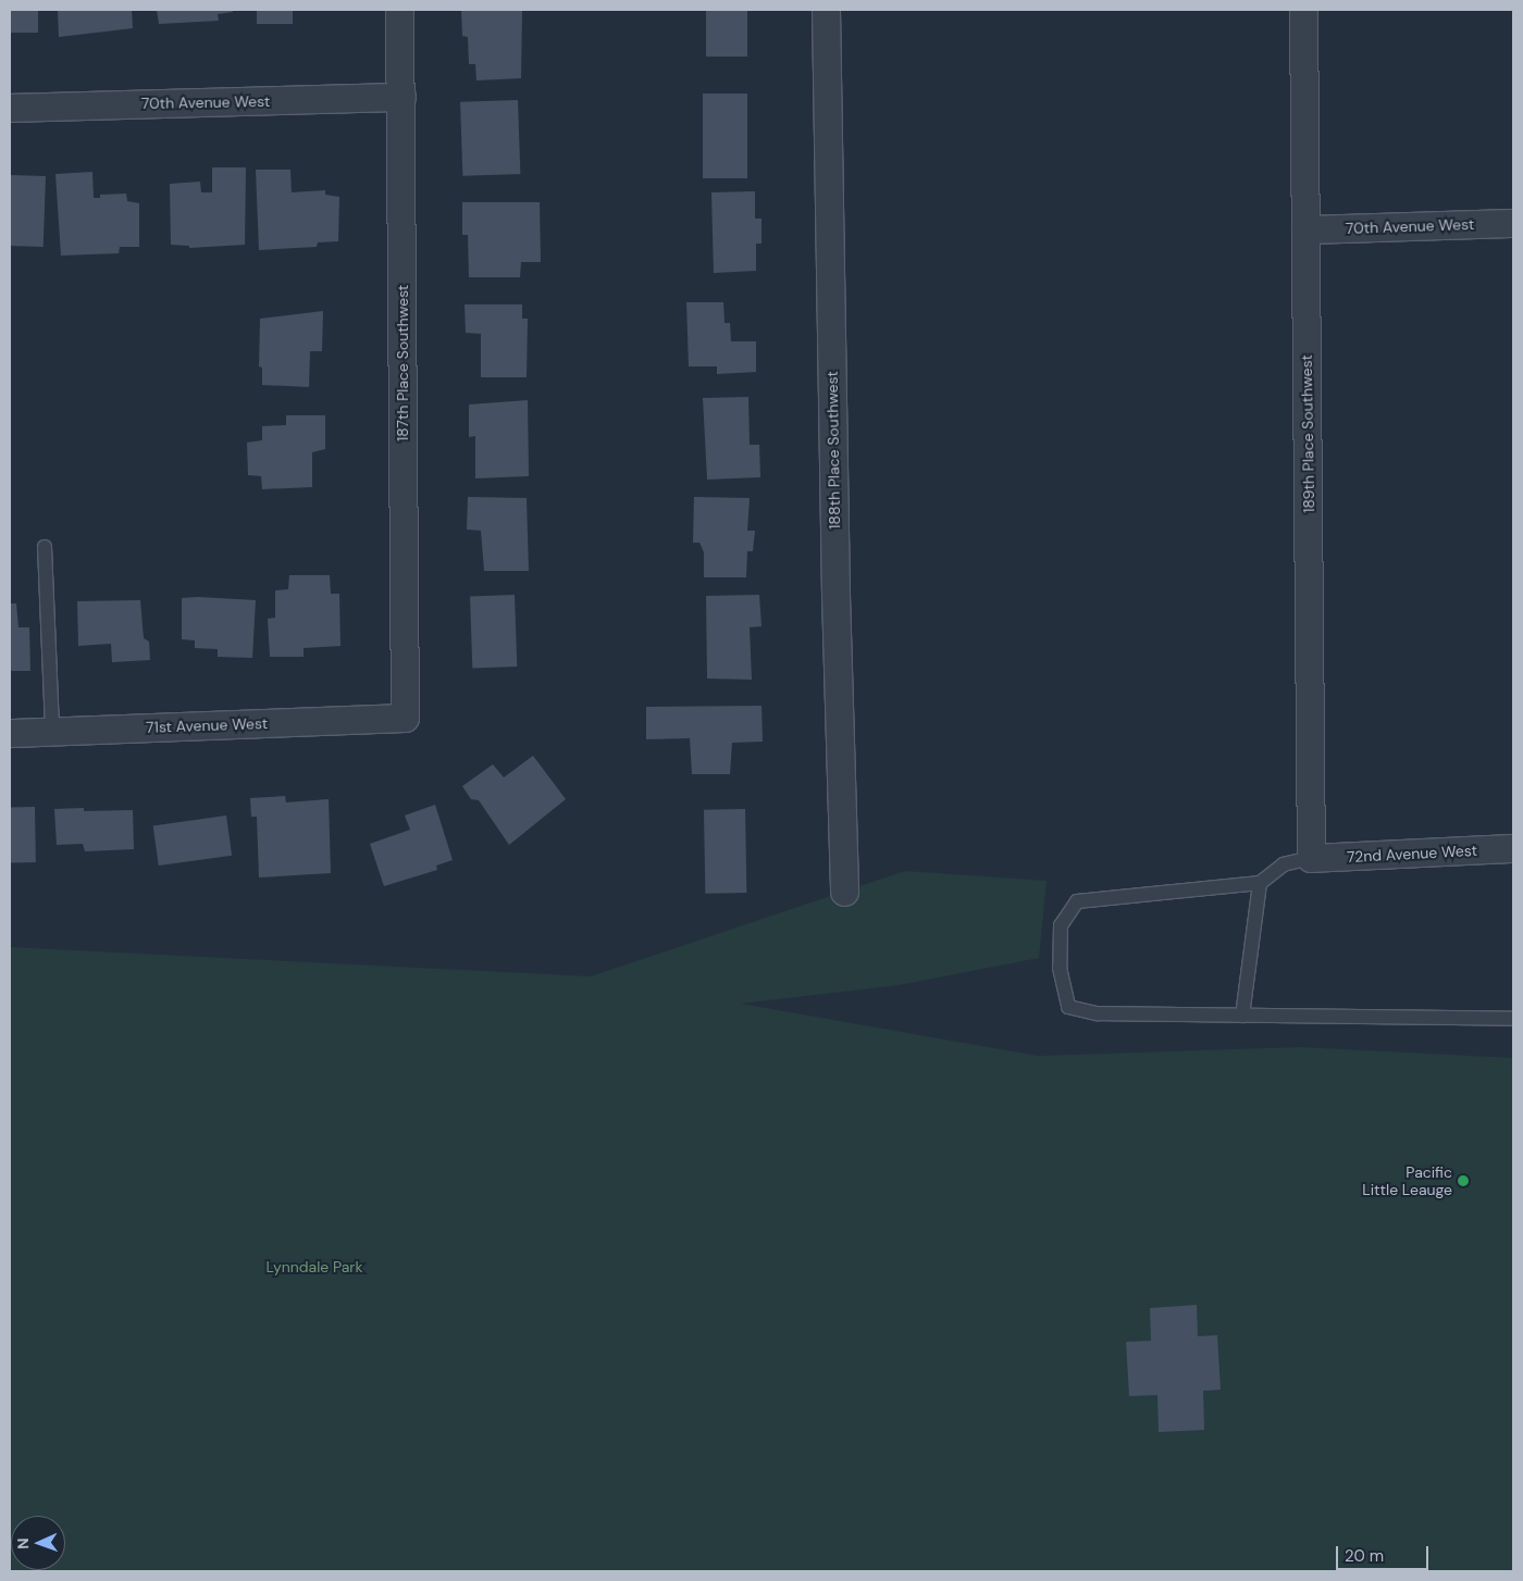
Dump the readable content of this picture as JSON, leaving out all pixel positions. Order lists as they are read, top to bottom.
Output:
{
  "streets": {
    "street": [
      "70th Avenue West",
      "187th Place Southwest",
      "189th Place Southwest",
      "188th Place Southwest",
      "71st Avenue West",
      "72nd Avenue West"
    ]
  },
  "crossings": [
    ["70th Avenue West", "187th Place Southwest"],
    ["70th Avenue West", "189th Place Southwest"],
    ["187th Place Southwest", "71st Avenue West"],
    ["189th Place Southwest", "72nd Avenue West"]
  ],
  "parks": ["Lynndale Park"],
  "places": ["Pacific Little Leauge"],
  "scale_bar": "20 m",
  "north": "left"
}
